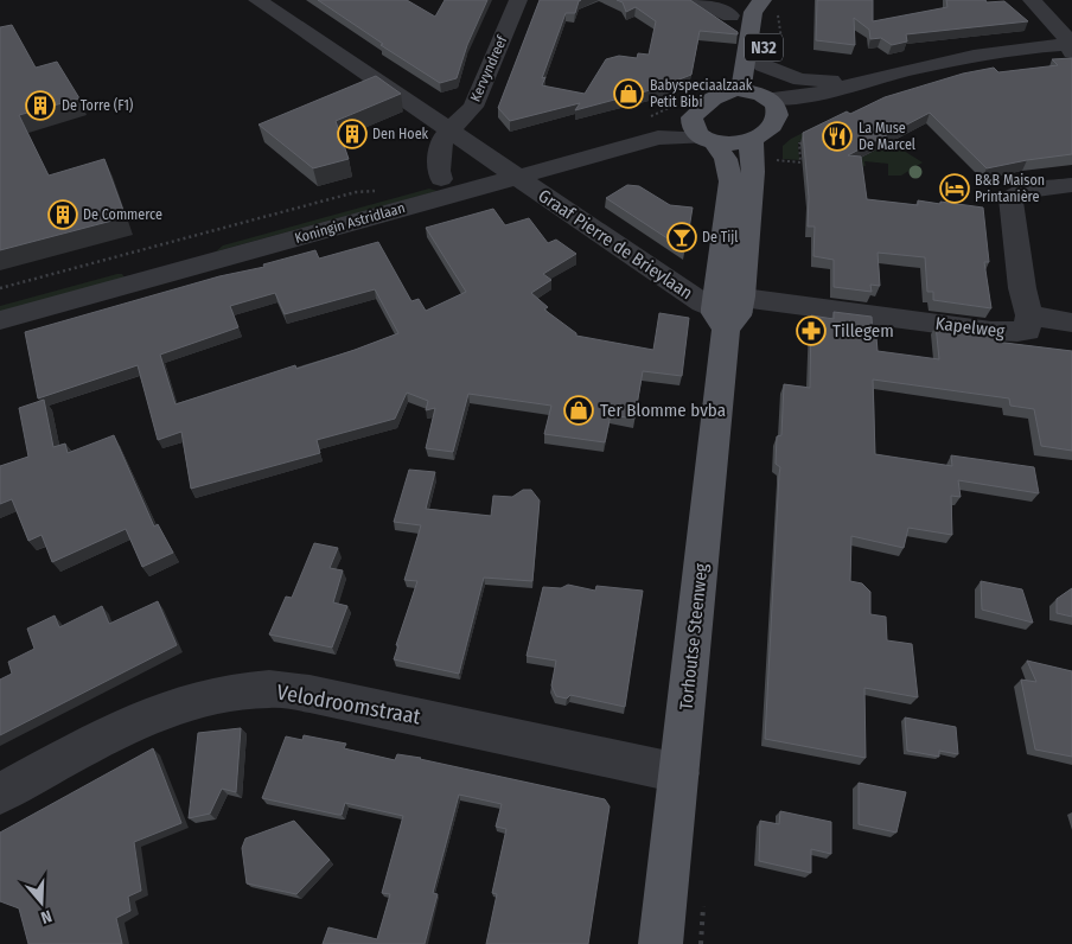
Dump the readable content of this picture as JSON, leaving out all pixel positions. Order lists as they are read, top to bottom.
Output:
{
  "streets": {
    "main road": ["N32", "Torhoutse Steenweg"],
    "street": [
      "Kervyndreef",
      "Koningin Astridlaan",
      "Graaf Pierre de Brieylaan",
      "Kapelweg",
      "Velodroomstraat"
    ]
  },
  "crossings": [
    ["Kervyndreef", "Graaf Pierre de Brieylaan"],
    ["Koningin Astridlaan", "Graaf Pierre de Brieylaan"],
    ["Koningin Astridlaan", "Torhoutse Steenweg"],
    ["Graaf Pierre de Brieylaan", "Kapelweg"],
    ["Graaf Pierre de Brieylaan", "Torhoutse Steenweg"],
    ["Kapelweg", "Torhoutse Steenweg"],
    ["Torhoutse Steenweg", "Velodroomstraat"]
  ],
  "places": {
    "shop": ["Babyspeciaalzaak Petit Bibi", "Ter Blomme bvba"],
    "building": ["De Torre (F1)", "Den Hoek", "De Commerce"],
    "restaurant": ["La Muse De Marcel"],
    "hotel": ["B&B Maison Printanière"],
    "bar": ["De Tijl"],
    "pharmacy": ["Tillegem"]
  },
  "north": "bottom"
}
